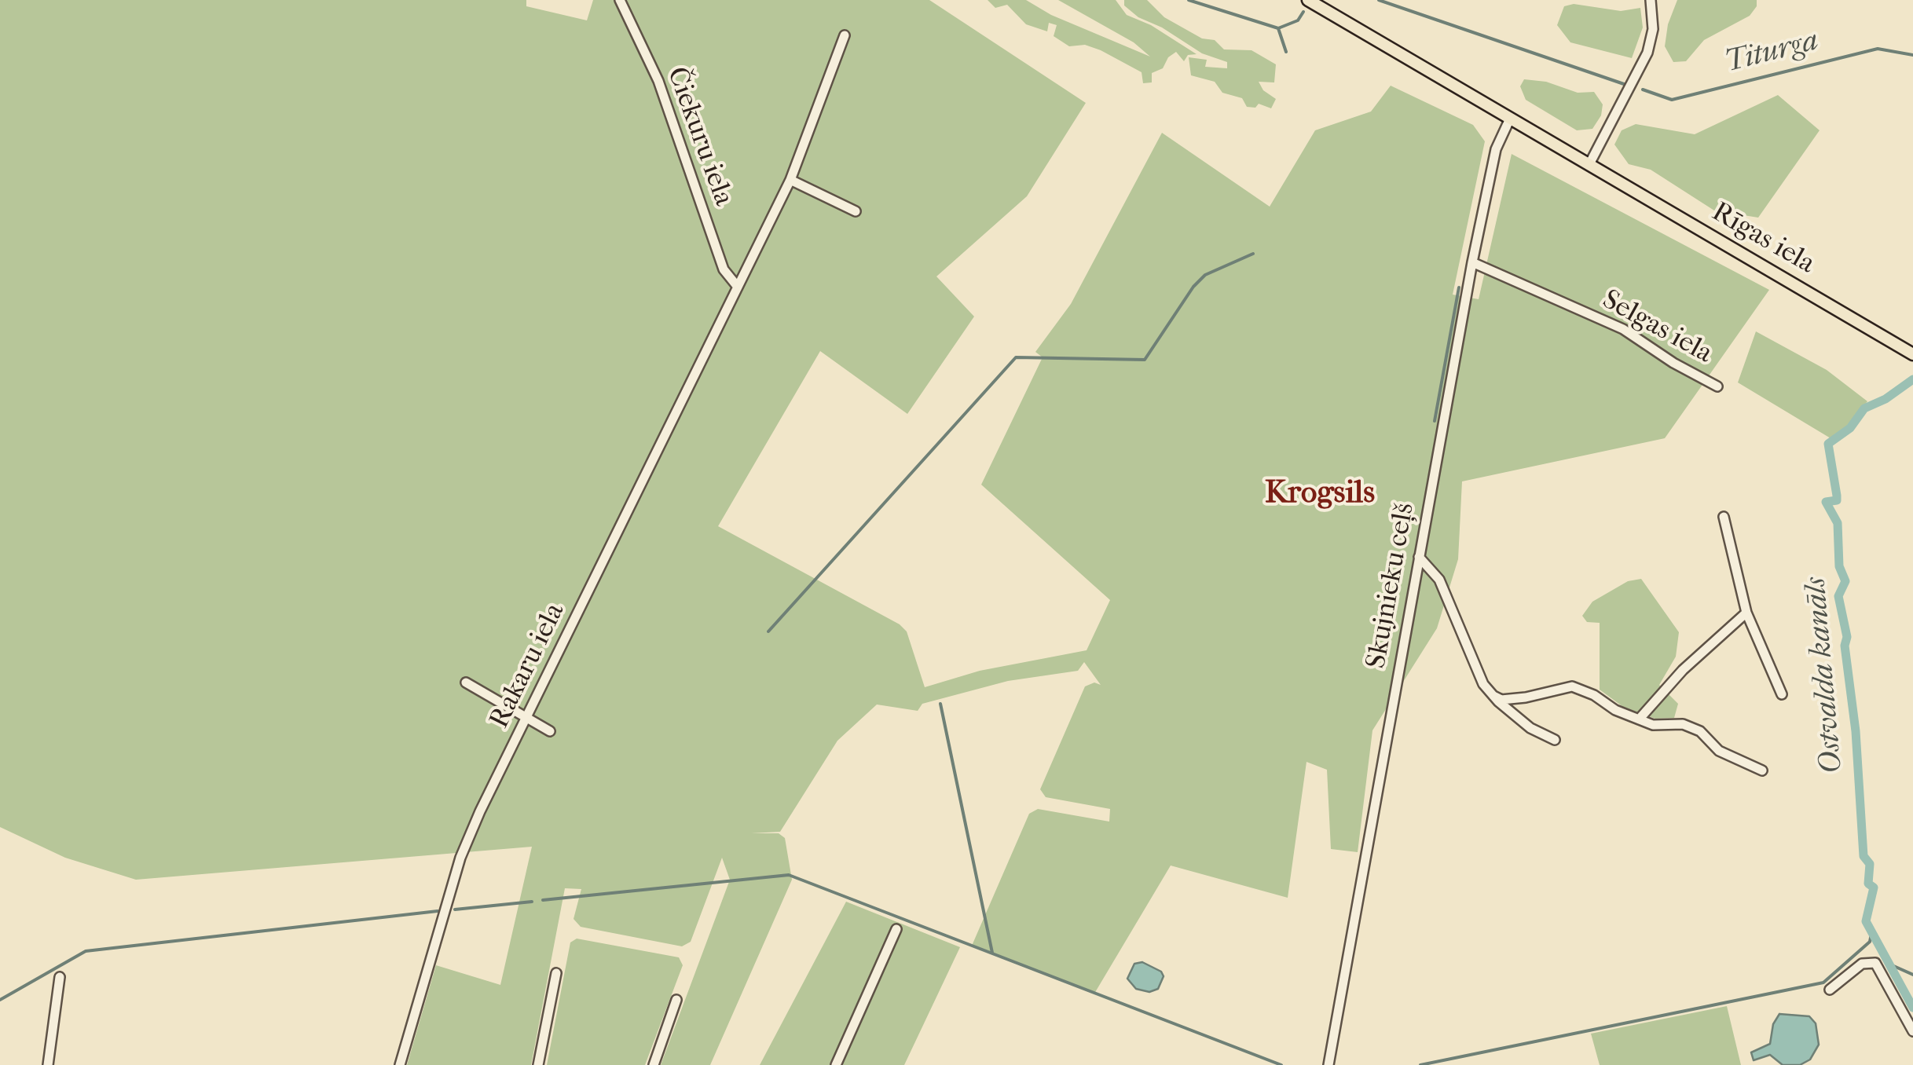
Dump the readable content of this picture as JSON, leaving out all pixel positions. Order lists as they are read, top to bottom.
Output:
{
  "streets": {
    "main road": ["Rīgas iela"],
    "street": [
      "Čiekuru iela",
      "Selgas iela",
      "Skujnieku ceļš",
      "Rakaru iela"
    ]
  },
  "crossings": [
    ["Čiekuru iela", "Rakaru iela"],
    ["Rīgas iela", "Skujnieku ceļš"],
    ["Selgas iela", "Skujnieku ceļš"]
  ],
  "districts": ["Krogsils"],
  "water": ["Titurga", "Ostvalda kanāls"]
}
